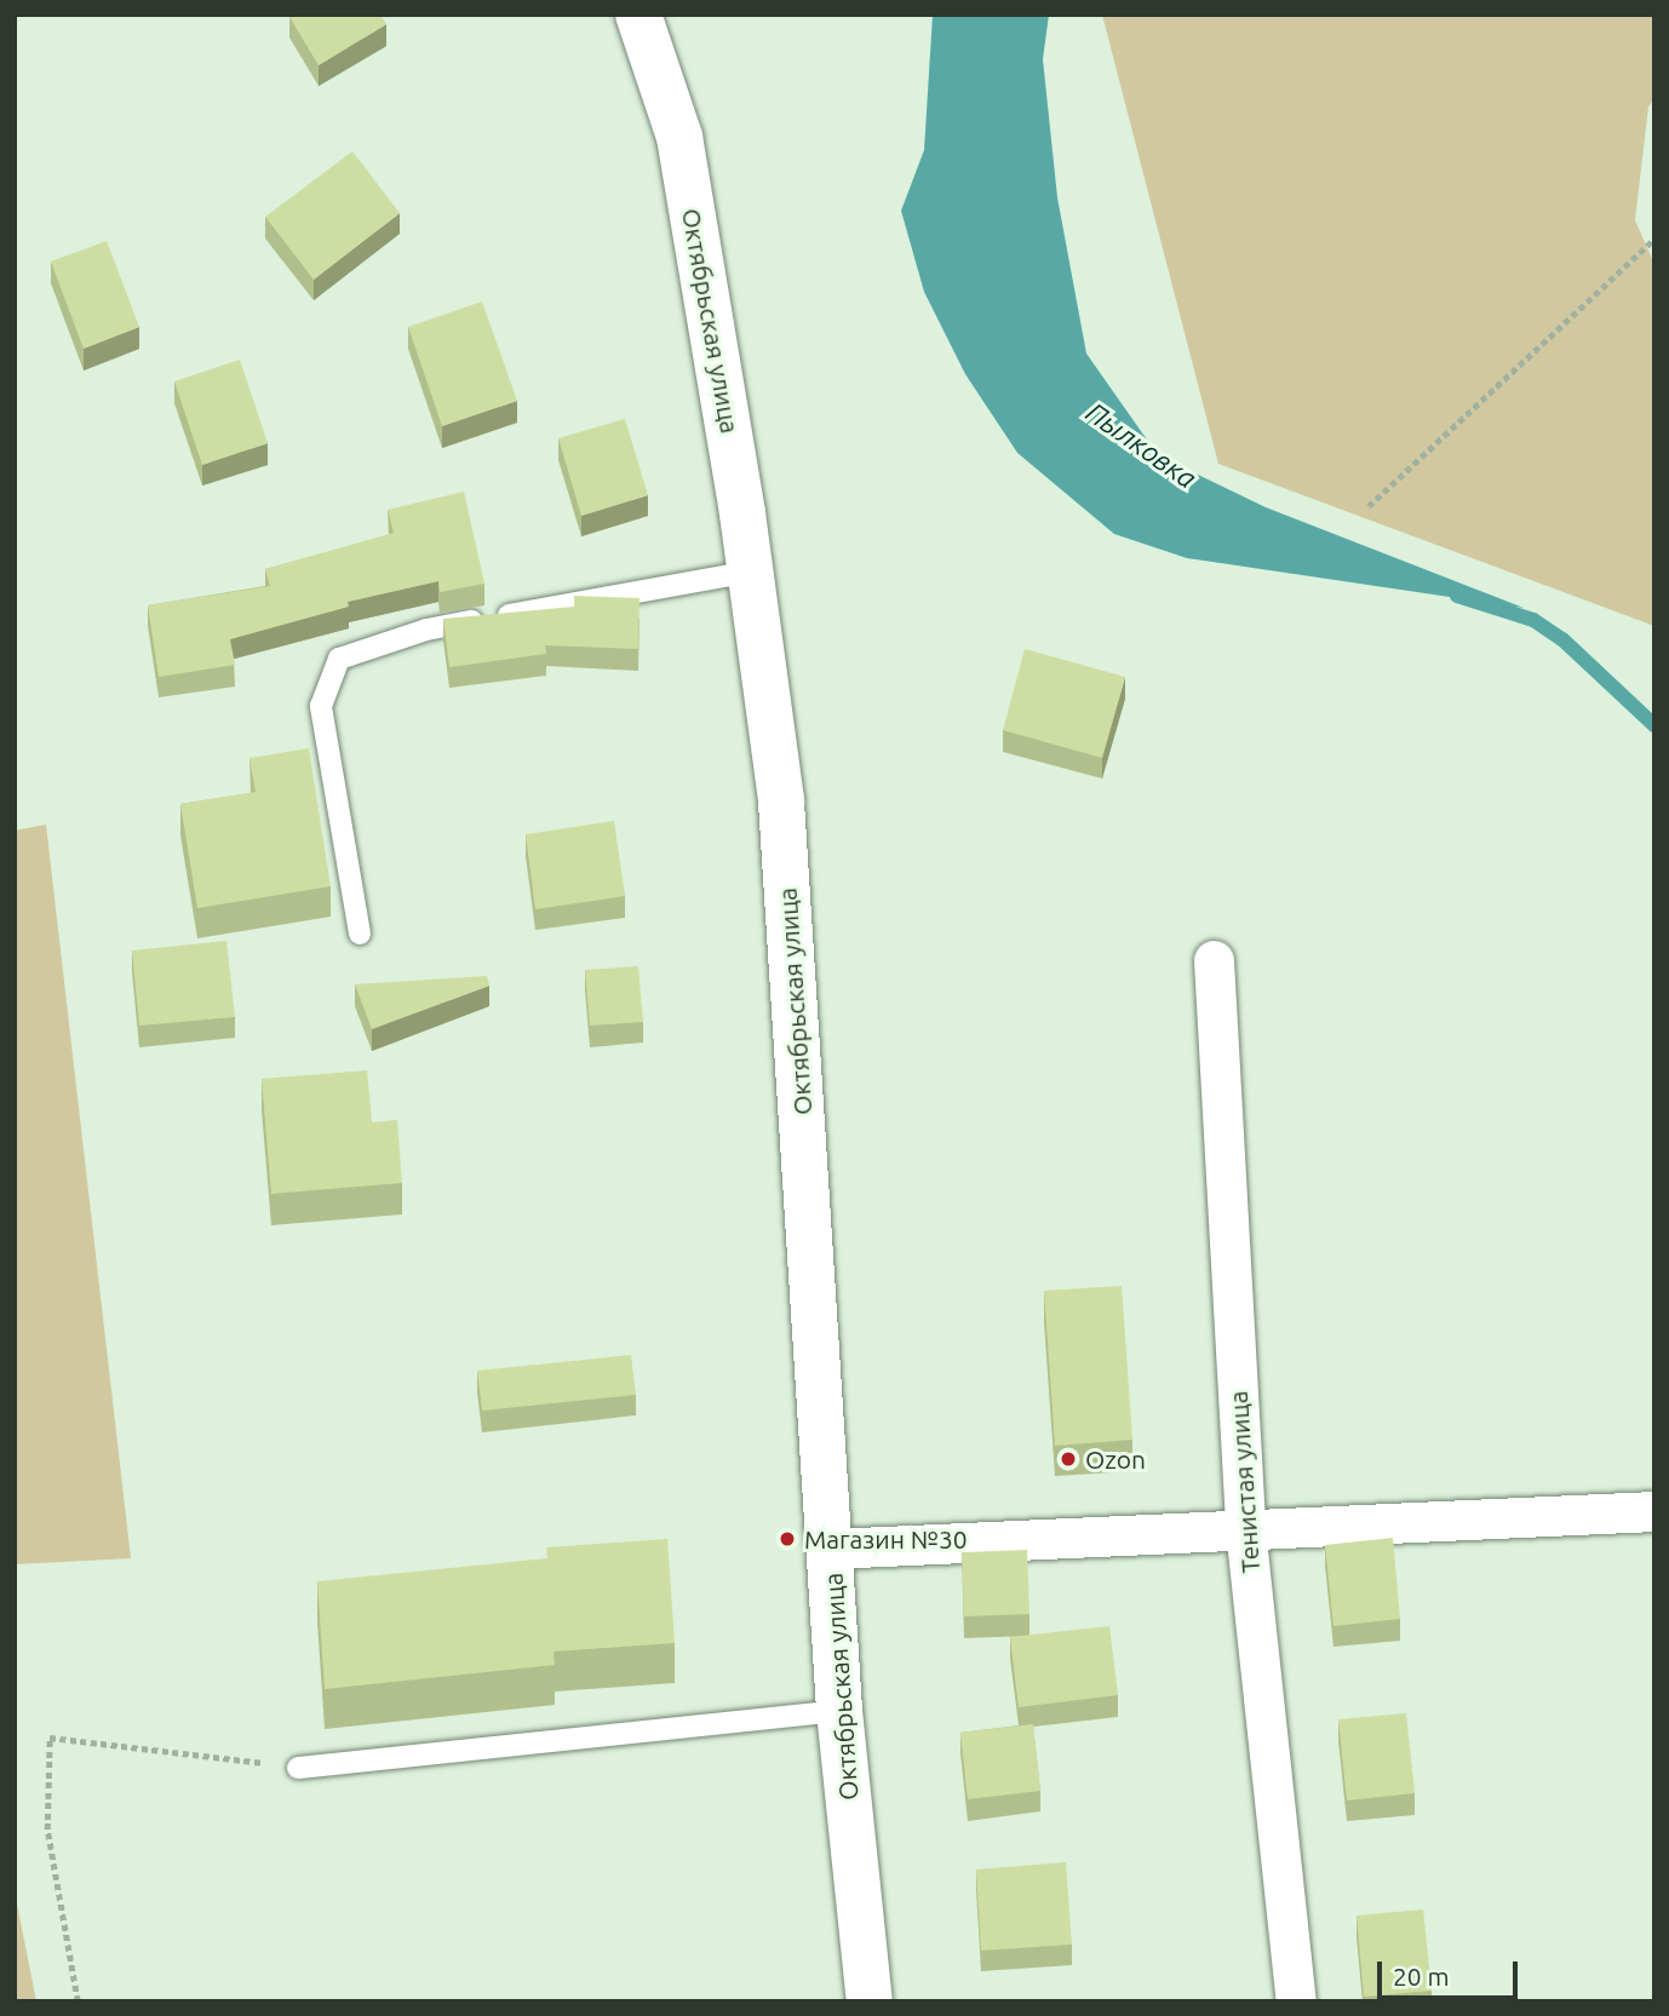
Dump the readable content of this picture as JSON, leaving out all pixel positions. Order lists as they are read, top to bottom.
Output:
{
  "streets": {
    "street": ["Октябрьская улица", "Тенистая улица"]
  },
  "water": ["Пылковка"],
  "places": ["Ozon", "Магазин №30"],
  "scale_bar": "20 m"
}
